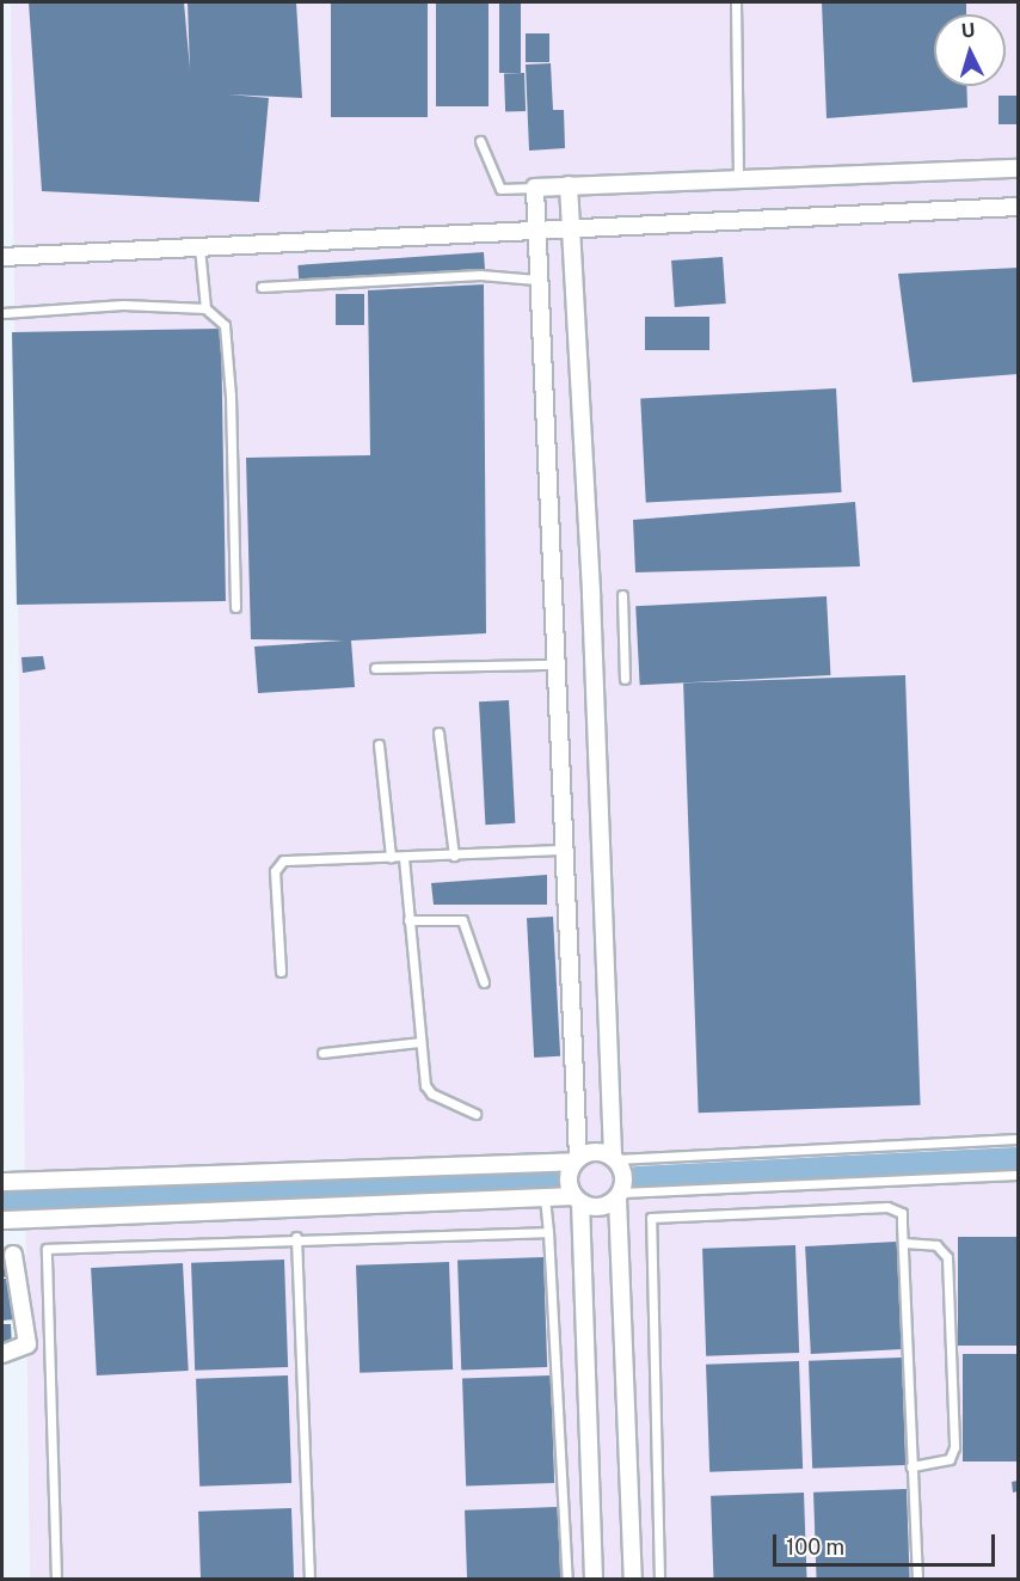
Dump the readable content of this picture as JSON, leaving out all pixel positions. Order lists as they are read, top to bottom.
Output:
{
  "scale_bar": "100 m",
  "north": "top"
}
